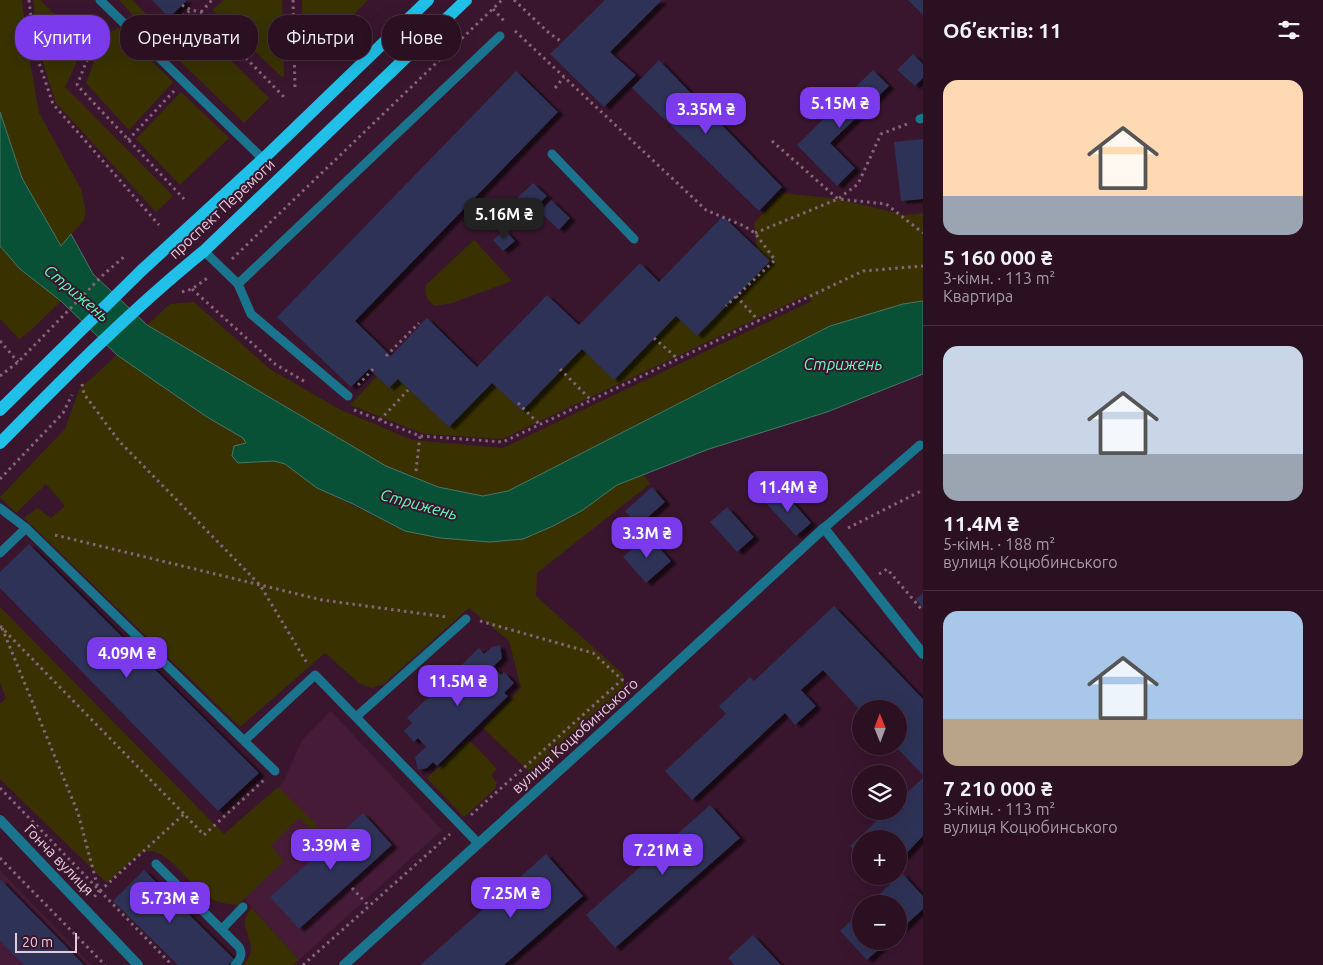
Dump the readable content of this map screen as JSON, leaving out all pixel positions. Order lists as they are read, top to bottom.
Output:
{
  "streets": {
    "main road": ["проспект Перемоги"],
    "street": ["вулиця Коцюбинського", "Гонча вулиця"]
  },
  "water": ["Стрижень"],
  "scale_bar": "20 m",
  "north": "top",
  "page": {
    "heading": "Об’єктів: 11",
    "chip": [
      "Купити",
      "Орендувати",
      "Фільтри",
      "Нове"
    ],
    "list": [
      {
        "name": "5 160 000 ₴",
        "note": "3-кімн. · 113 m² · Квартира"
      },
      {
        "name": "11.4M ₴",
        "note": "5-кімн. · 188 m² · вулиця Коцюбинського"
      },
      {
        "name": "7 210 000 ₴",
        "note": "3-кімн. · 113 m² · вулиця Коцюбинського"
      }
    ],
    "price": [
      "5.15M ₴",
      "3.35M ₴",
      "5.16M ₴",
      "11.4M ₴",
      "3.3M ₴",
      "4.09M ₴",
      "11.5M ₴",
      "3.39M ₴",
      "7.21M ₴",
      "7.25M ₴",
      "5.73M ₴"
    ],
    "map_buttons": ["+", "−"],
    "scale": "20 m"
  }
}
